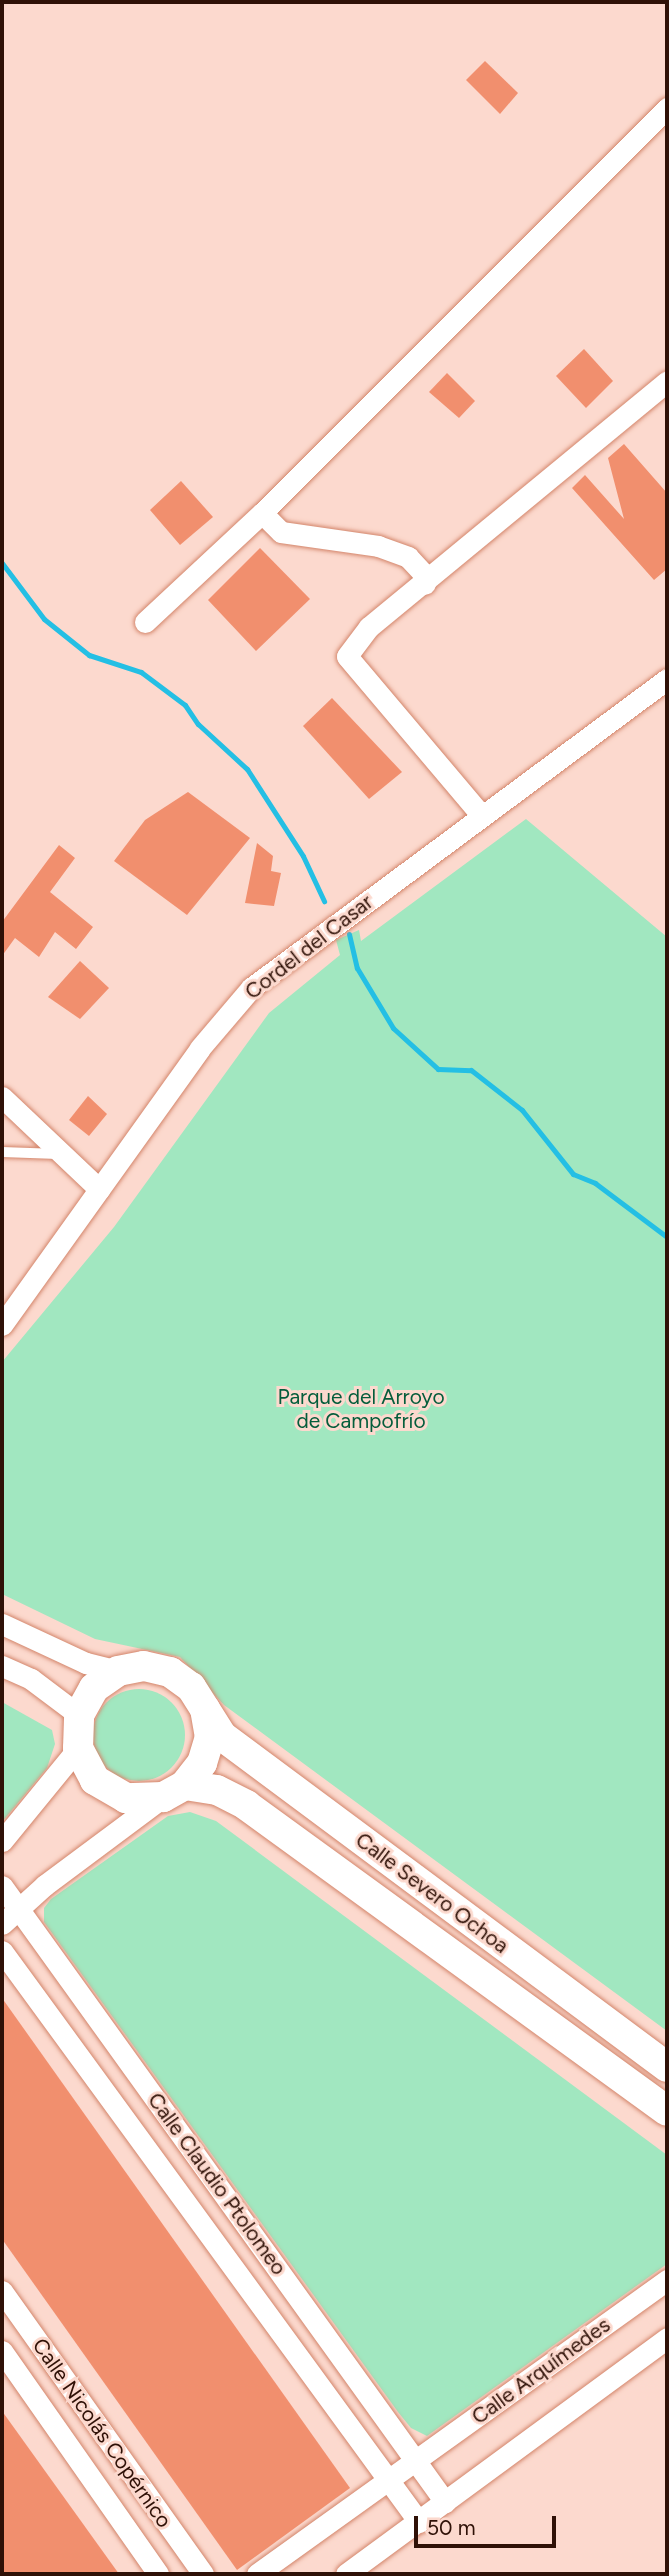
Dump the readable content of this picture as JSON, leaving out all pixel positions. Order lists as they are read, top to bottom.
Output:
{
  "streets": {
    "main road": ["Calle Severo Ochoa"],
    "street": [
      "Cordel del Casar",
      "Calle Claudio Ptolomeo",
      "Calle Arquímedes",
      "Calle Nicolás Copérnico"
    ]
  },
  "crossings": [
    ["Calle Claudio Ptolomeo", "Calle Arquímedes"]
  ],
  "parks": ["Parque del Arroyo de Campofrío"],
  "scale_bar": "50 m"
}
